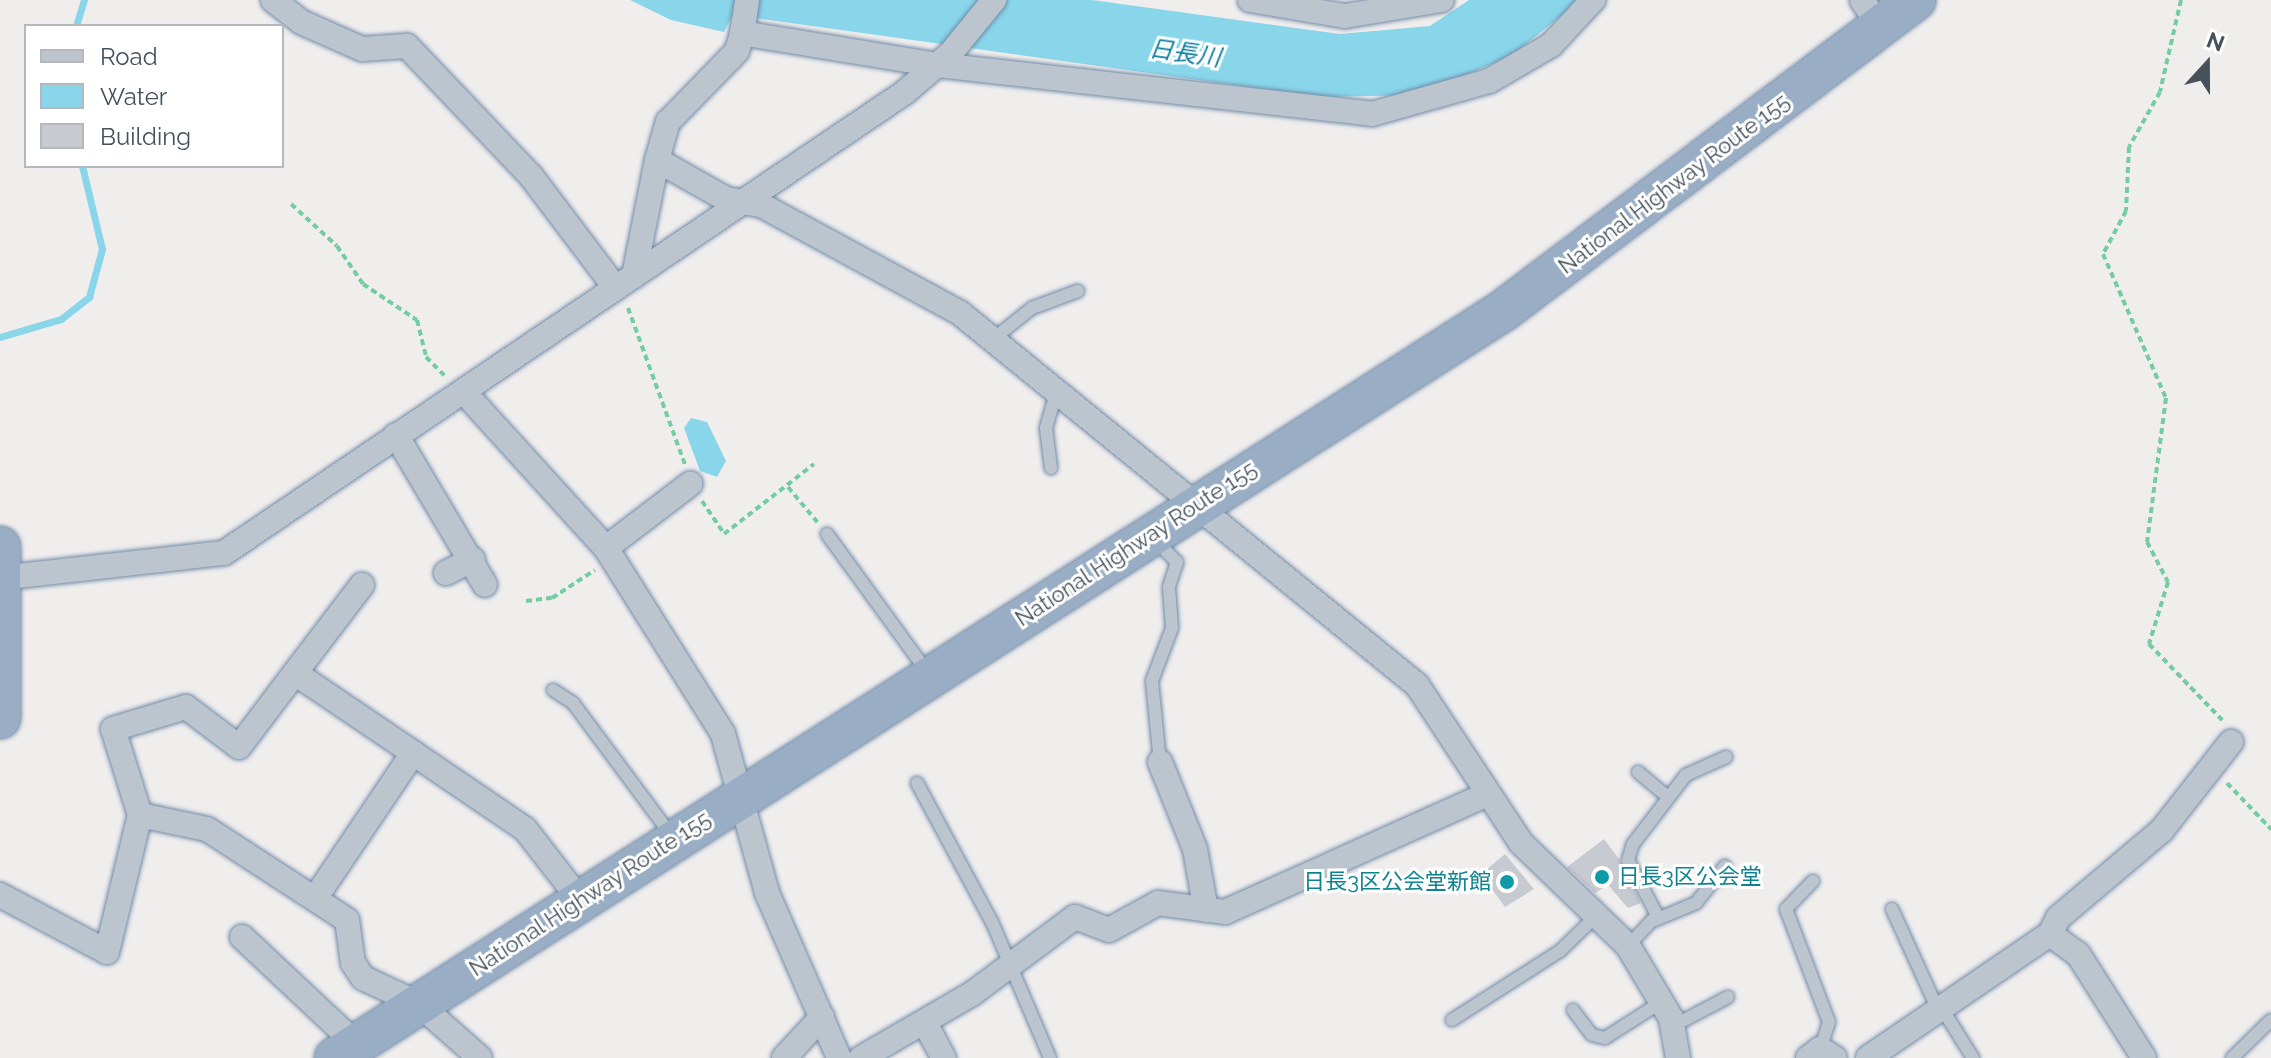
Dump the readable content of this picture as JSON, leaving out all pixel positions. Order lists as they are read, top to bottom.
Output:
{
  "streets": {
    "highway": ["National Highway Route 155"]
  },
  "water": ["日長川"],
  "places": ["日長3区公会堂", "日長3区公会堂新館"],
  "legend": ["Road", "Water", "Building"],
  "north": "top"
}
